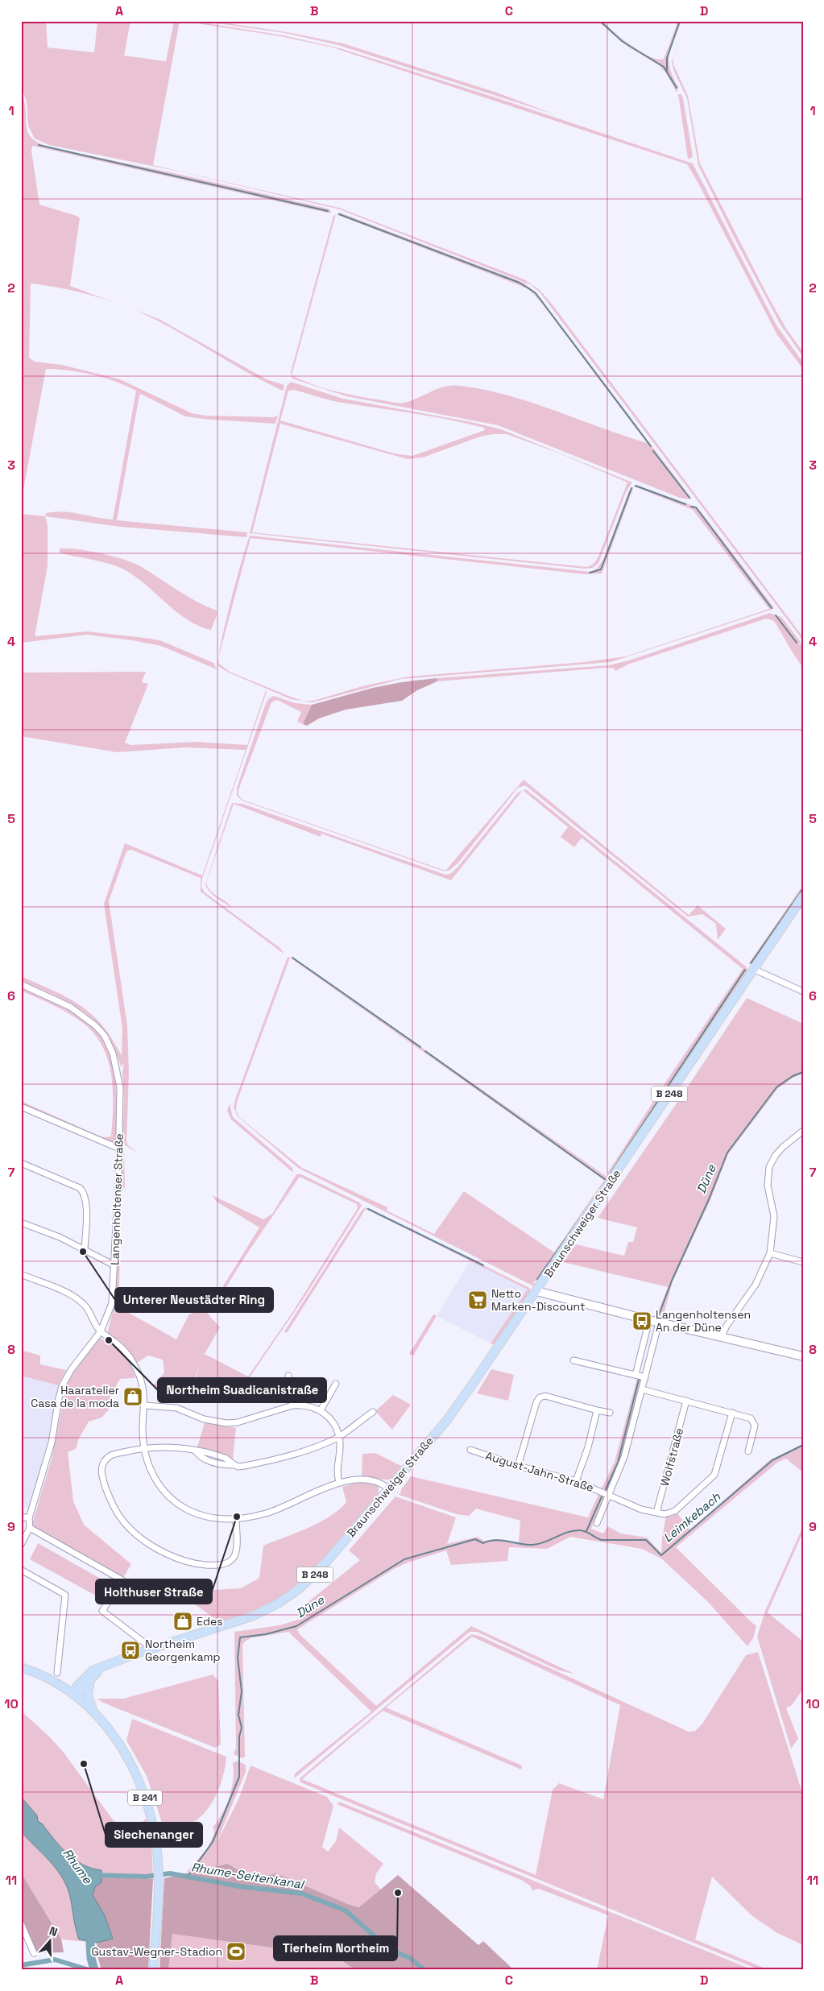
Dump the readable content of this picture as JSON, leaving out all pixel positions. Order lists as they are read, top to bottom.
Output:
{
  "streets": {
    "main road": ["B 248", "Braunschweiger Straße", "B 241"],
    "street": ["Langenholtenser Straße", "Wolfstraße", "August-Jahn-Straße"]
  },
  "crossings": [
    ["B 248", "Braunschweiger Straße"],
    ["B 248", "B 241"],
    ["Wolfstraße", "August-Jahn-Straße"]
  ],
  "water": [
    "Düne",
    "Leimkebach",
    "Rhume",
    "Rhume-Seitenkanal"
  ],
  "places": {
    "other": [
      "Unterer Neustädter Ring",
      "Northeim Suadicanistraße",
      "Holthuser Straße",
      "Siechenanger",
      "Tierheim Northeim"
    ],
    "supermarket": ["Netto Marken-Discount"],
    "bus stop": ["Langenholtensen An der Düne", "Northeim Georgenkamp"],
    "shop": ["Haaratelier Casa de la moda", "Edes"],
    "sports": ["Gustav-Wegner-Stadion"]
  },
  "north": "top",
  "grid": {
    "columns": [
      "A",
      "B",
      "C",
      "D"
    ],
    "rows": [
      "1",
      "2",
      "3",
      "4",
      "5",
      "6",
      "7",
      "8",
      "9",
      "10",
      "11"
    ]
  }
}
